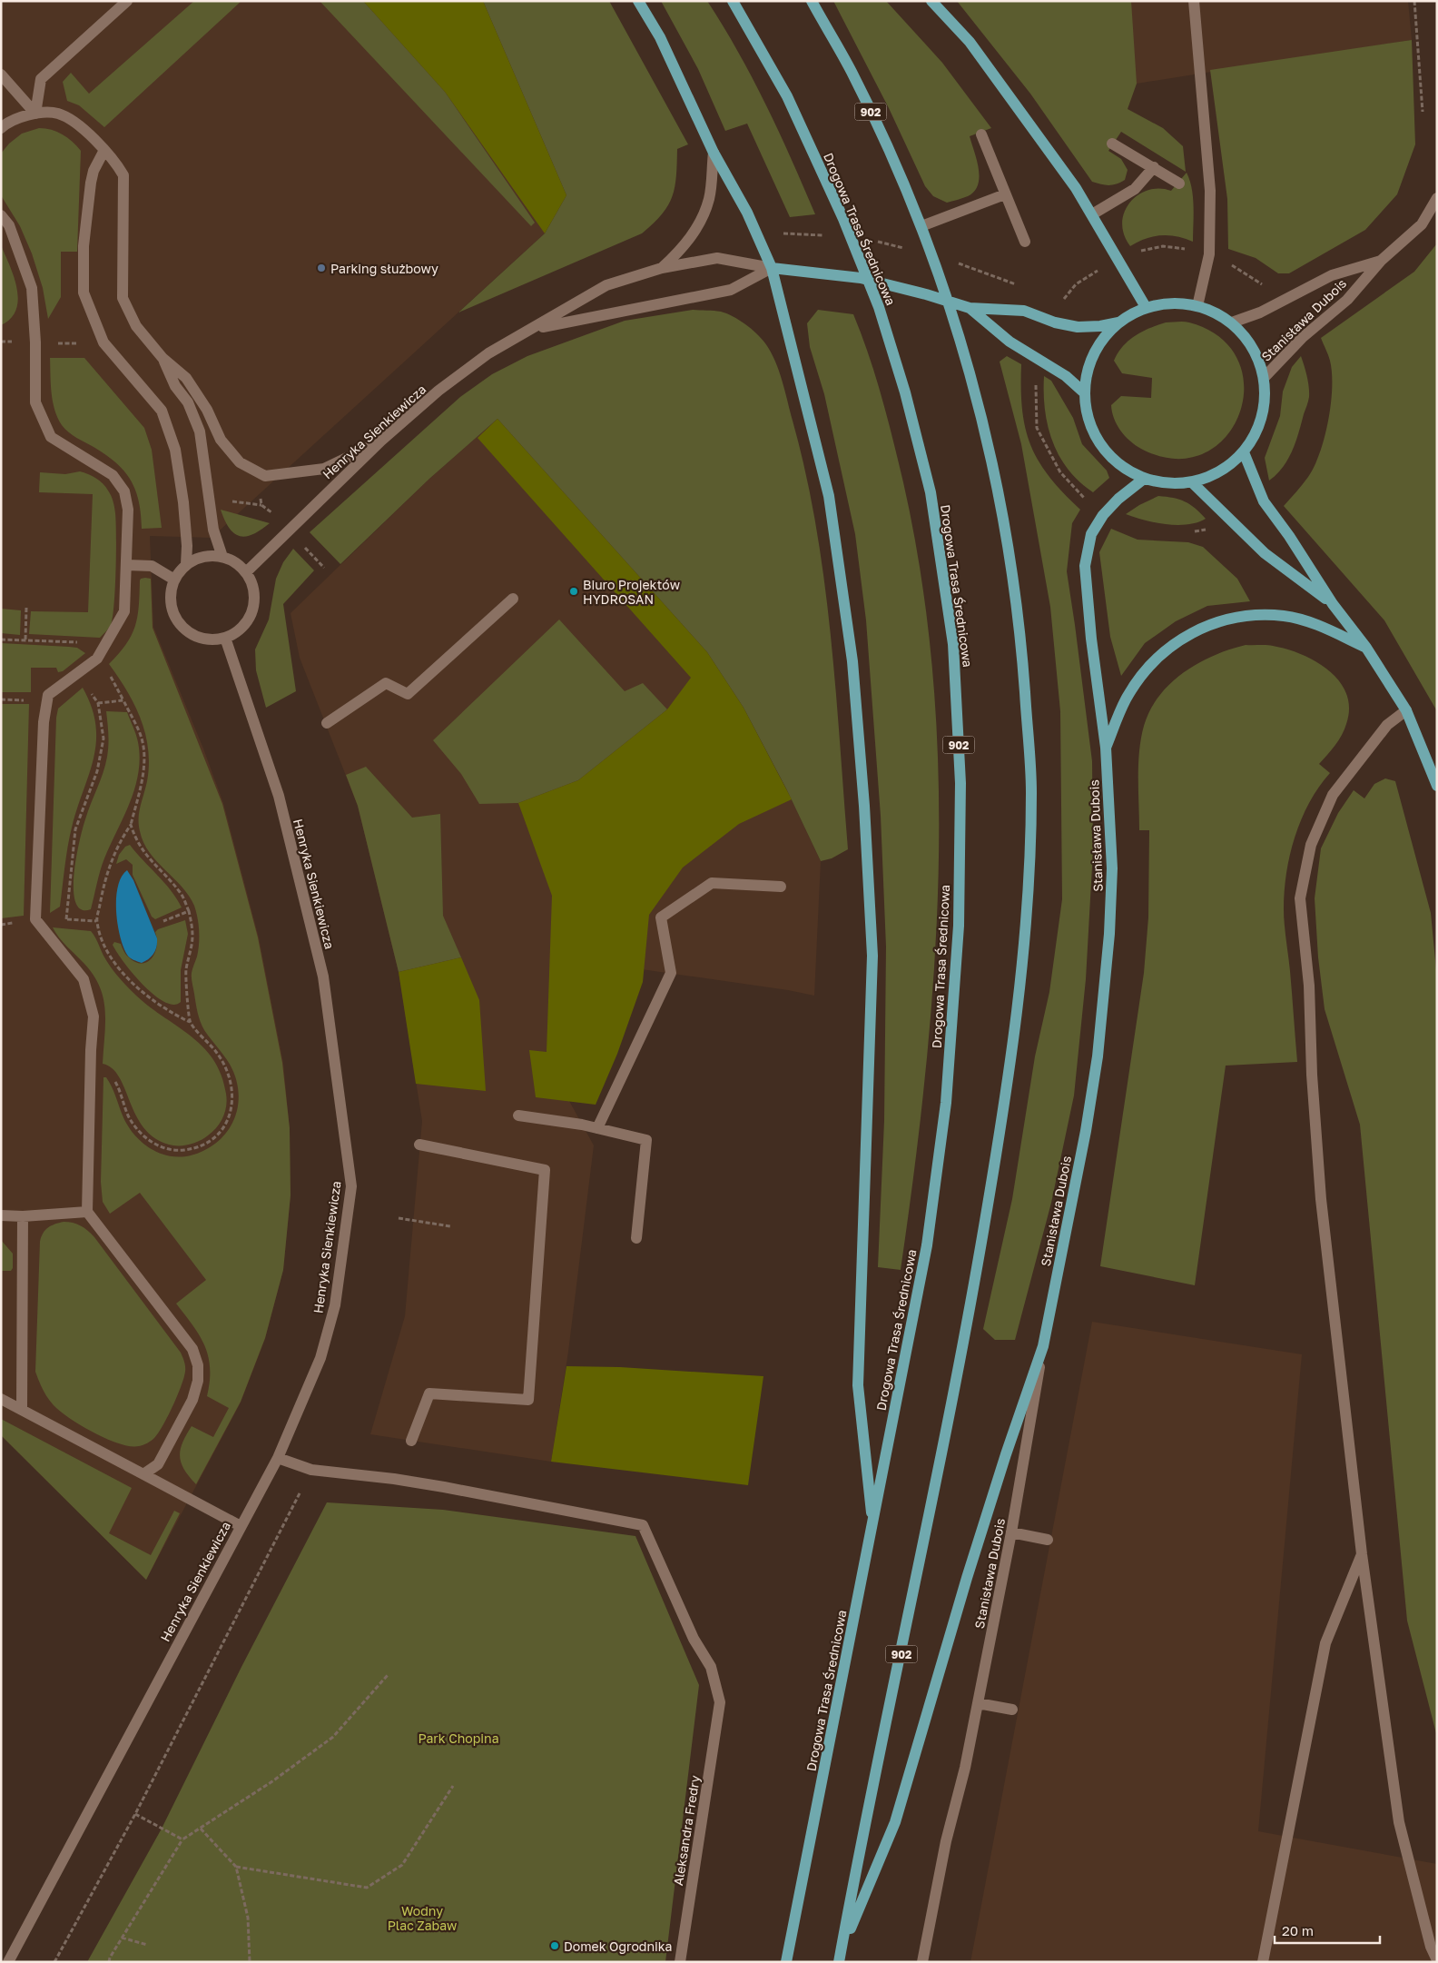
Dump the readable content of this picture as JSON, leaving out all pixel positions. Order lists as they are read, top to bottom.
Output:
{
  "streets": {
    "main road": [
      "902",
      "Drogowa Trasa Średnicowa",
      "Stanisława Dubois",
      "Henryka Sienkiewicza"
    ],
    "street": ["Aleksandra Fredry"]
  },
  "parks": ["Park Chopina", "Wodny Plac Zabaw"],
  "places": ["Parking służbowy", "Biuro Projektów HYDROSAN", "Domek Ogrodnika"],
  "scale_bar": "20 m"
}
